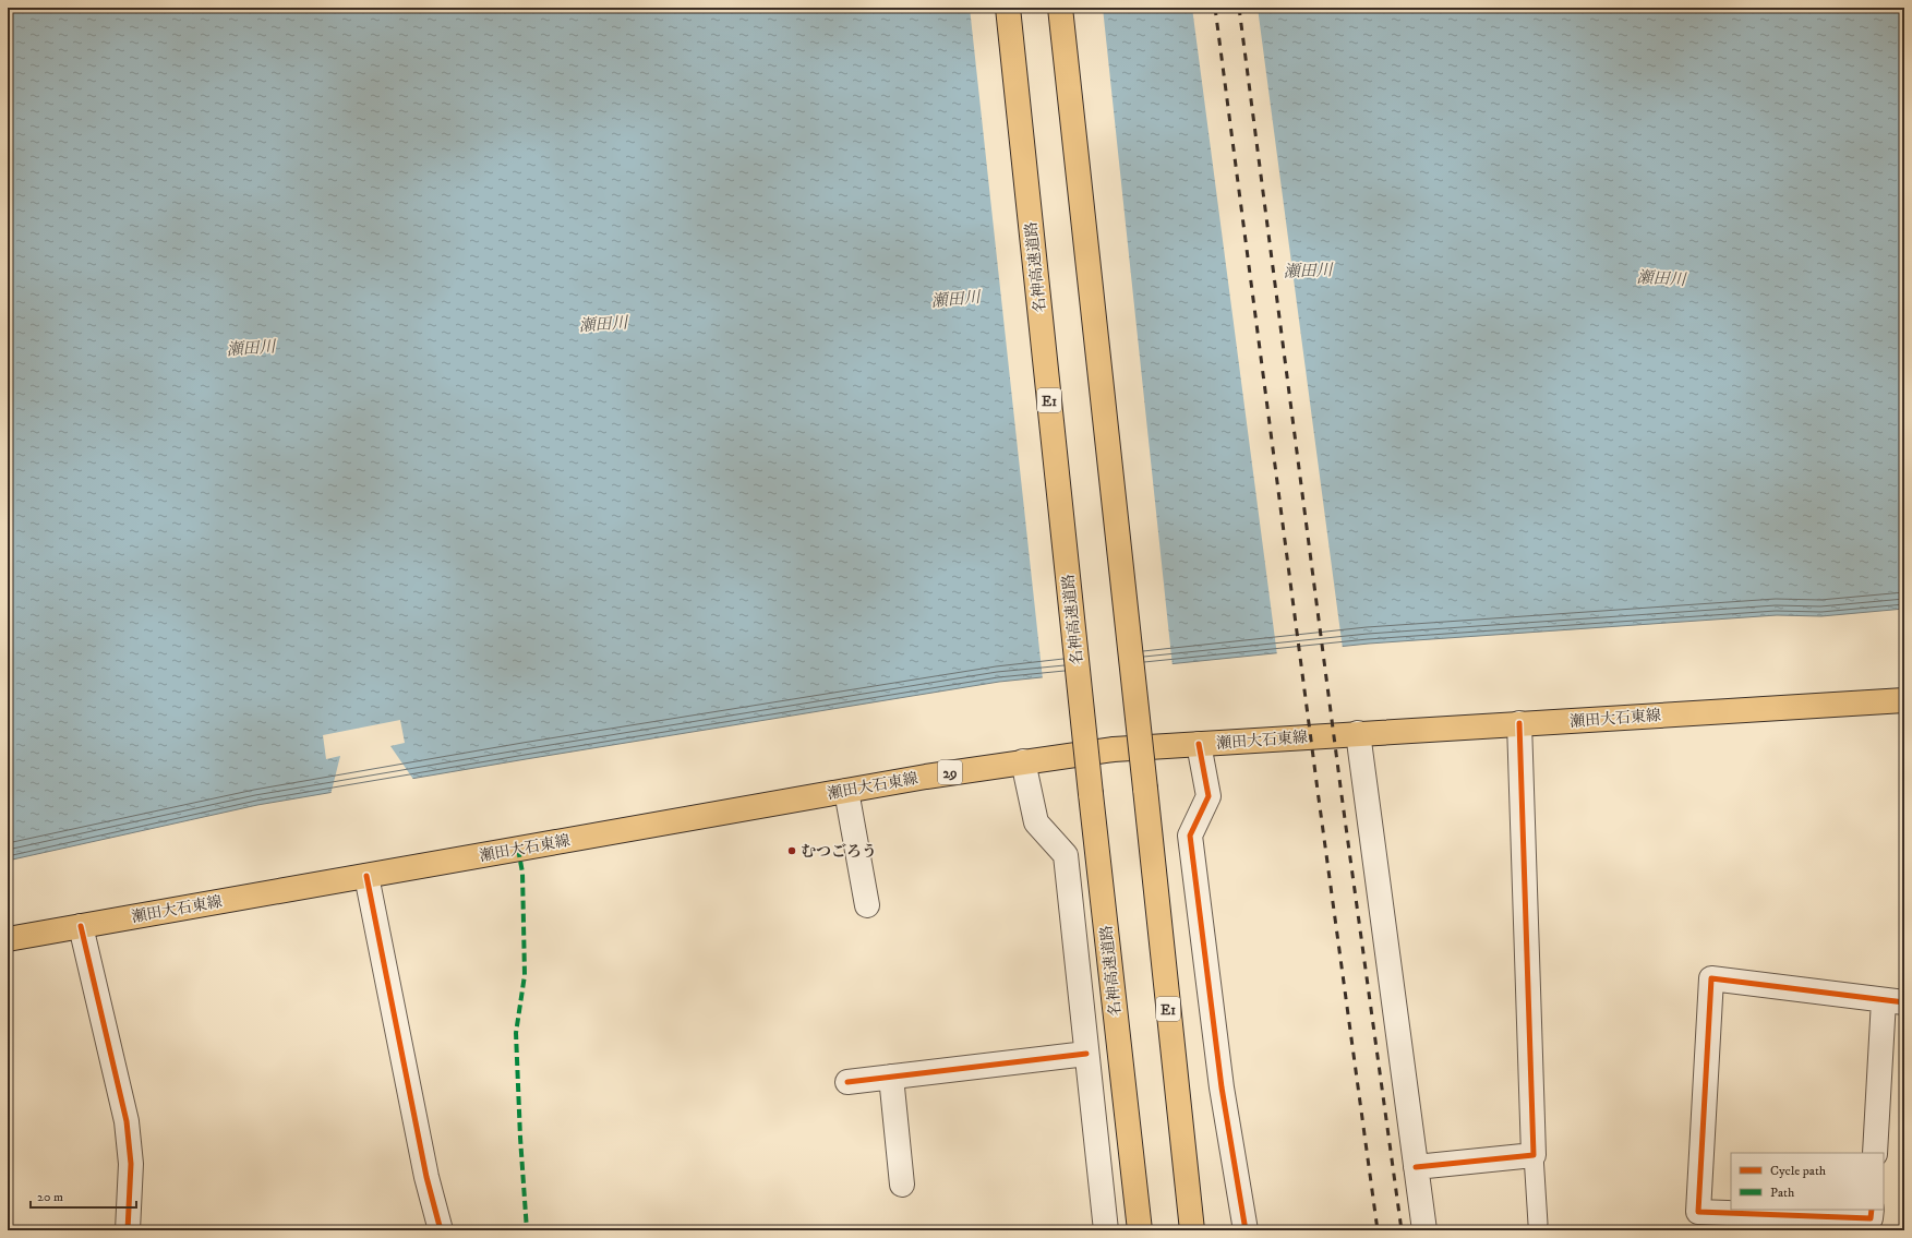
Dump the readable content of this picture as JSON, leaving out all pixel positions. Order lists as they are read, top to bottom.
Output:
{
  "streets": {
    "main road": [
      "名神高速道路",
      "E1",
      "瀬田大石東線",
      "29"
    ]
  },
  "water": ["瀬田川"],
  "places": ["むつごろう"],
  "legend": ["Cycle path", "Path"],
  "scale_bar": "20 m"
}
